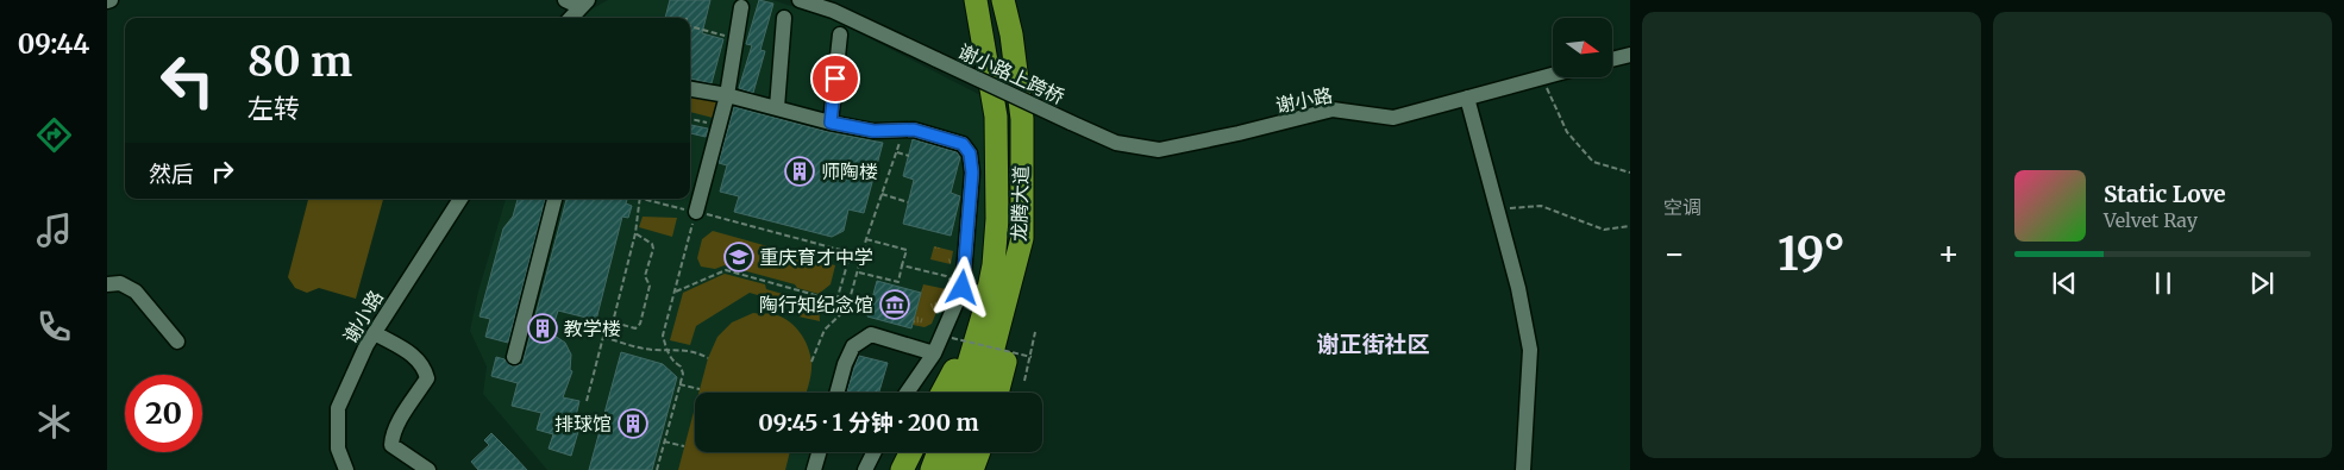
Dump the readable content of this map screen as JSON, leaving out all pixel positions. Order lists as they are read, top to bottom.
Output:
{
  "streets": {
    "highway": ["龙腾大道"],
    "street": ["谢小路上跨桥", "谢小路"]
  },
  "crossings": [
    ["谢小路上跨桥", "谢小路"]
  ],
  "districts": ["谢正街社区"],
  "places": {
    "building": ["师陶楼", "教学楼", "排球馆"],
    "school or university": ["重庆育才中学"],
    "museum": ["陶行知纪念馆"]
  },
  "north": "right",
  "page": {
    "tabs": "09:44",
    "tile": "空调",
    "turn": ["80 m", "左转"],
    "then": "然后",
    "song": ["Static Love", "Velvet Ray"],
    "heat": ["−", "19°", "+"],
    "limit": "20",
    "trip": "09:45 · 1 分钟 · 200 m"
  }
}
